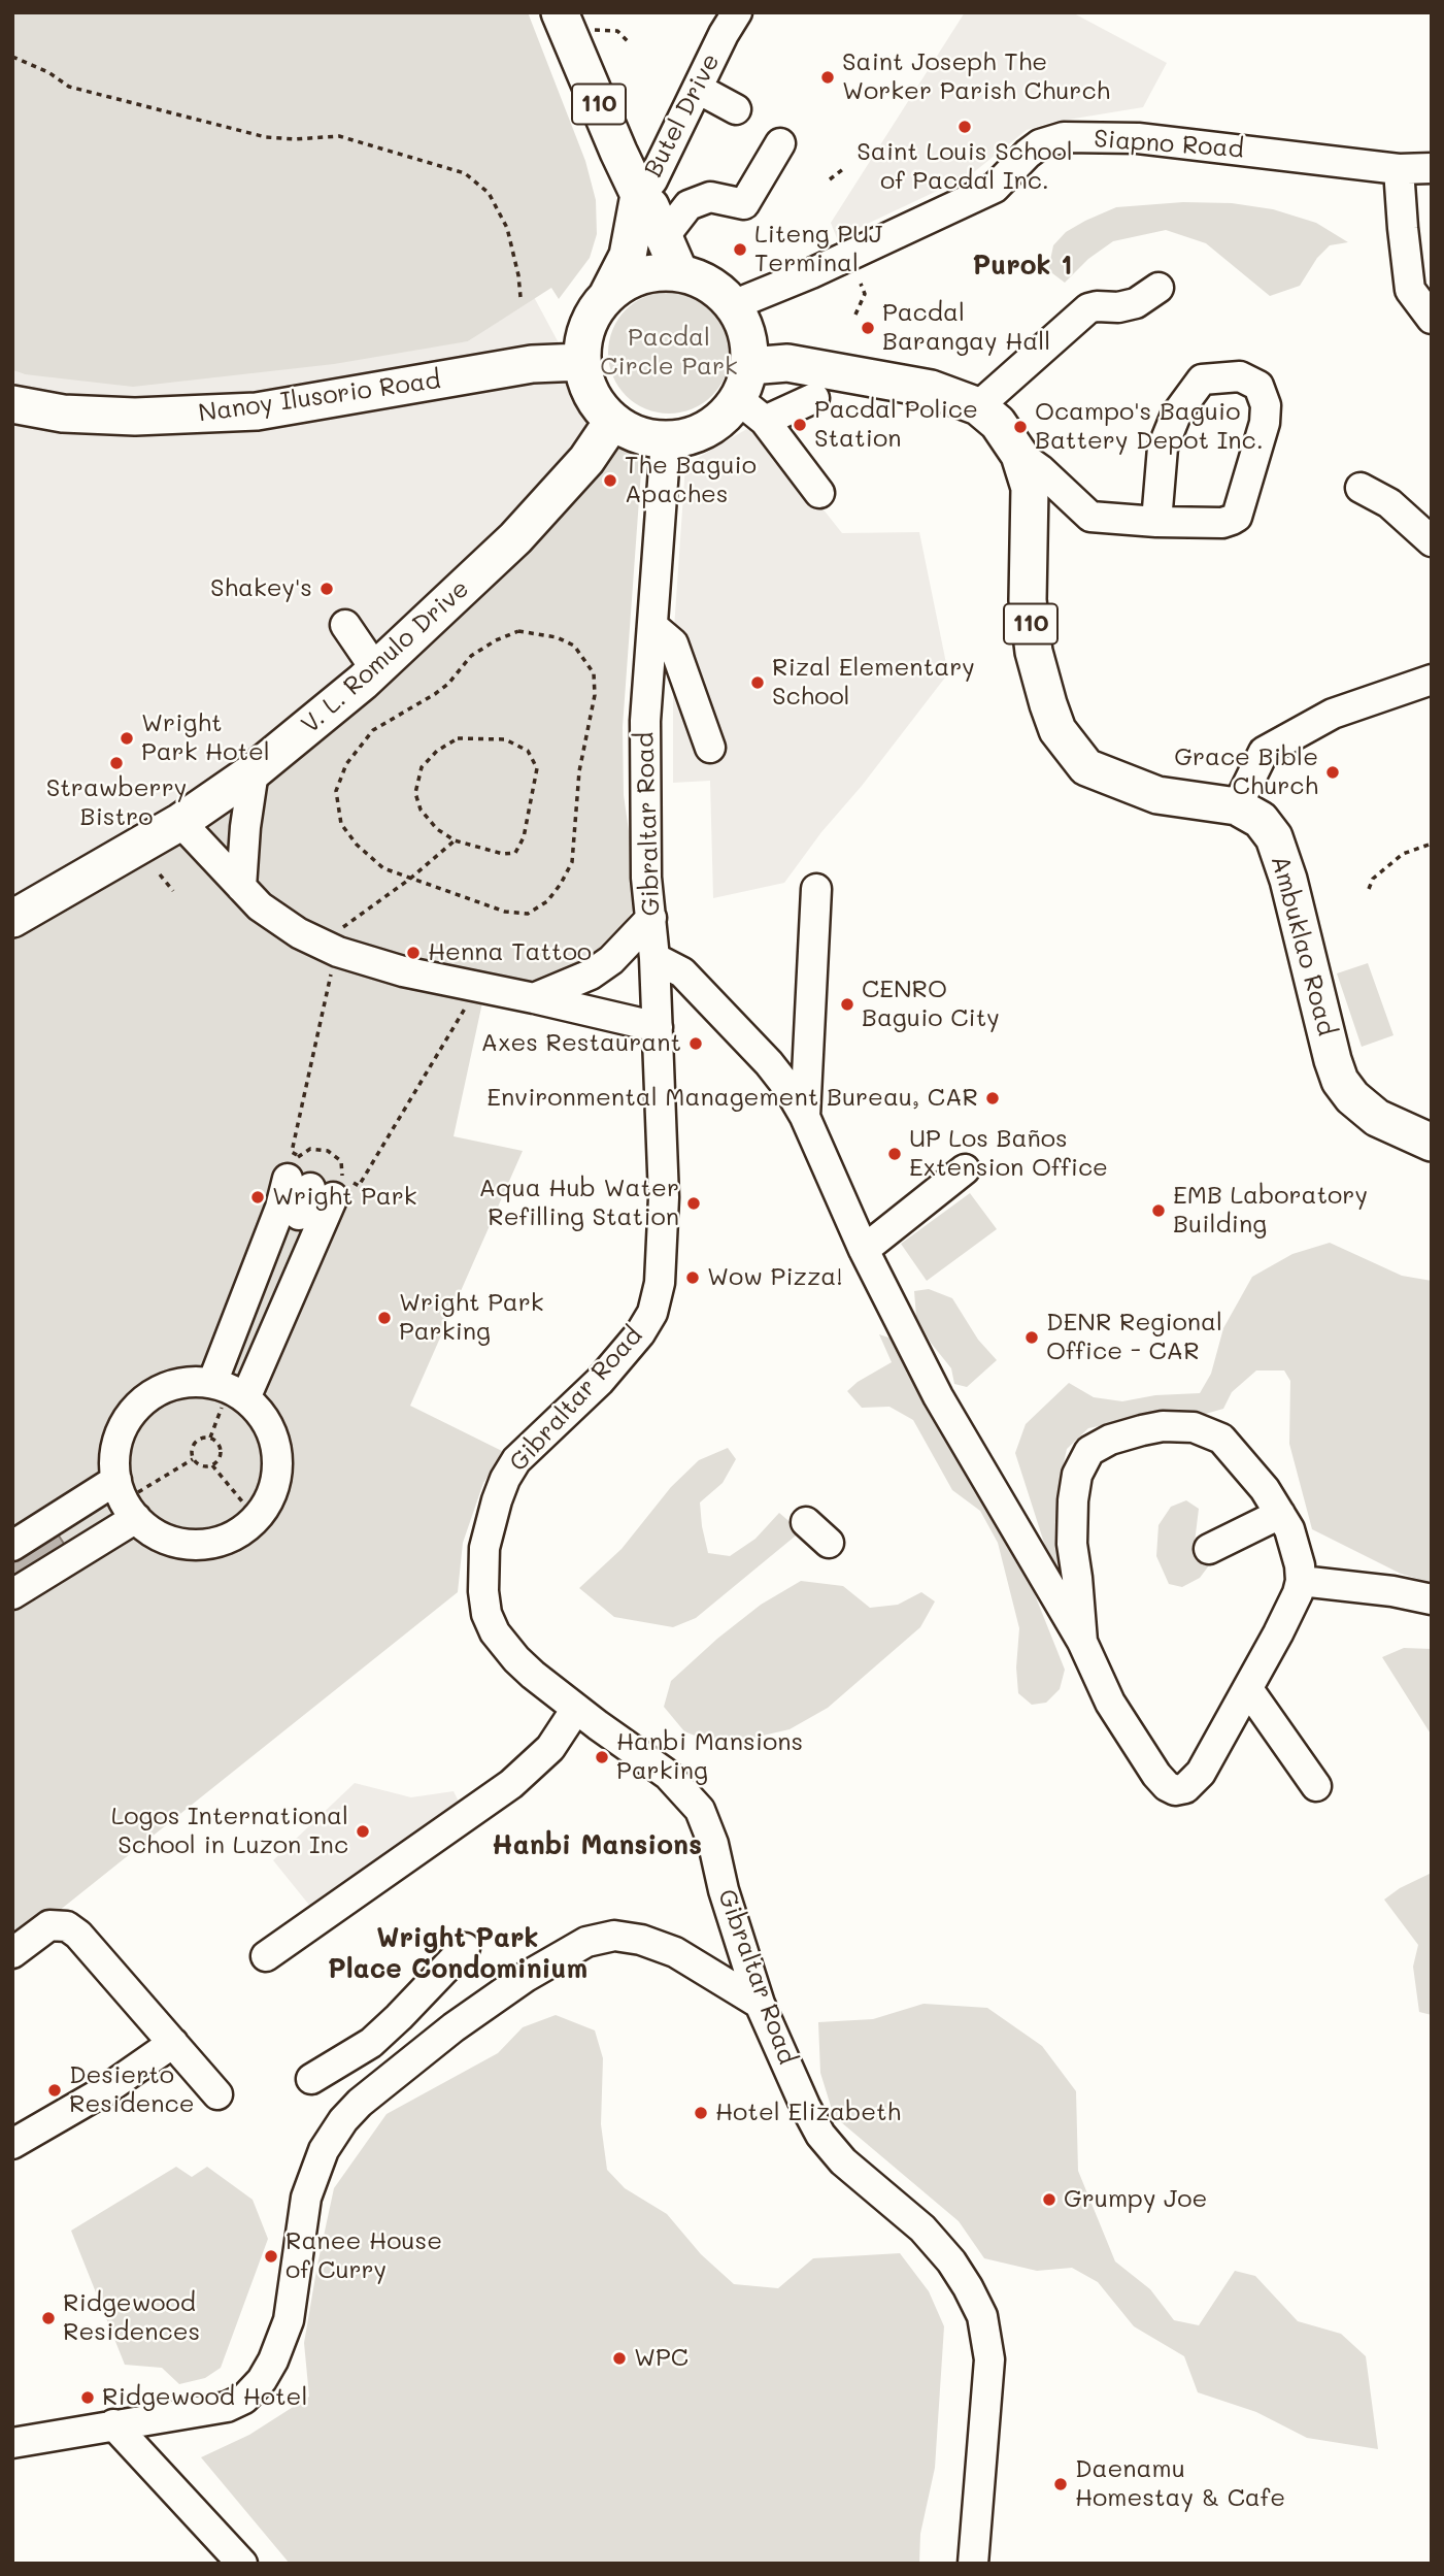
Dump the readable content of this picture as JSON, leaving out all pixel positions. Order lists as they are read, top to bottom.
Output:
{
  "streets": {
    "main road": [
      "110",
      "Nanoy Ilusorio Road",
      "V. L. Romulo Drive",
      "Ambuklao Road"
    ],
    "street": ["Butel Drive", "Siapno Road", "Gibraltar Road"]
  },
  "crossings": [
    ["110", "Butel Drive"],
    ["110", "Siapno Road"],
    ["110", "Nanoy Ilusorio Road"],
    ["110", "V. L. Romulo Drive"],
    ["110", "Gibraltar Road"],
    ["110", "Ambuklao Road"],
    ["Siapno Road", "Nanoy Ilusorio Road"],
    ["Siapno Road", "V. L. Romulo Drive"],
    ["Siapno Road", "Gibraltar Road"],
    ["Siapno Road", "Ambuklao Road"],
    ["Nanoy Ilusorio Road", "V. L. Romulo Drive"],
    ["Nanoy Ilusorio Road", "Gibraltar Road"],
    ["Nanoy Ilusorio Road", "Ambuklao Road"],
    ["V. L. Romulo Drive", "Gibraltar Road"],
    ["V. L. Romulo Drive", "Ambuklao Road"],
    ["Gibraltar Road", "Ambuklao Road"]
  ],
  "districts": ["Purok 1", "Hanbi Mansions", "Wright Park Place Condominium"],
  "parks": ["Pacdal Circle Park"],
  "places": [
    "Saint Joseph The Worker Parish Church",
    "Saint Louis School of Pacdal Inc.",
    "Liteng PUJ Terminal",
    "Pacdal Barangay Hall",
    "Pacdal Police Station",
    "Ocampo's Baguio Battery Depot Inc.",
    "The Baguio Apaches",
    "Shakey's",
    "Rizal Elementary School",
    "Wright Park Hotel",
    "Strawberry Bistro",
    "Grace Bible Church",
    "Henna Tattoo",
    "CENRO Baguio City",
    "Axes Restaurant",
    "Environmental Management Bureau, CAR",
    "UP Los Baños Extension Office",
    "Wright Park",
    "Aqua Hub Water Refilling Station",
    "EMB Laboratory Building",
    "Wow Pizza!",
    "Wright Park Parking",
    "DENR Regional Office - CAR",
    "Hanbi Mansions Parking",
    "Logos International School in Luzon Inc",
    "Desierto Residence",
    "Hotel Elizabeth",
    "Grumpy Joe",
    "Ranee House of Curry",
    "Ridgewood Residences",
    "WPC",
    "Ridgewood Hotel",
    "Daenamu Homestay & Cafe"
  ]
}
